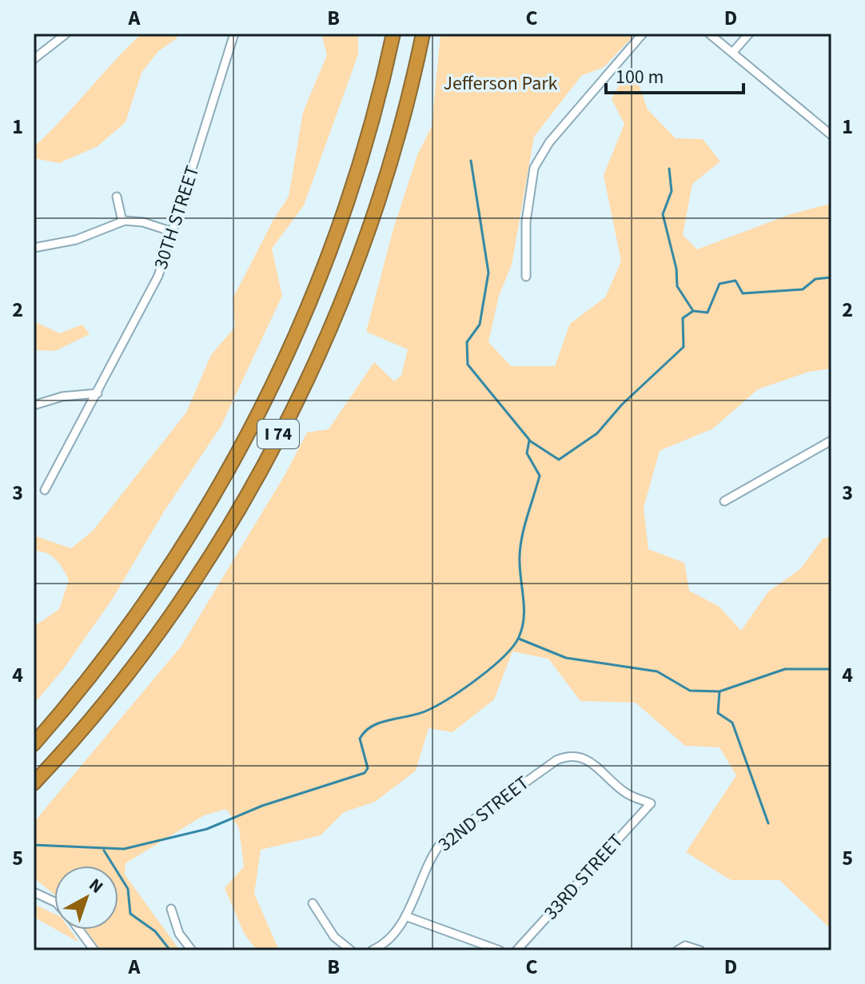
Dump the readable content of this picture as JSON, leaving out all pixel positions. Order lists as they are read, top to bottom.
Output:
{
  "streets": {
    "highway": ["I 74"],
    "street": ["30TH STREET", "32ND STREET", "33RD STREET"]
  },
  "crossings": [
    ["32ND STREET", "33RD STREET"]
  ],
  "parks": ["Jefferson Park"],
  "scale_bar": "100 m",
  "north": "top right",
  "grid": {
    "columns": [
      "A",
      "B",
      "C",
      "D"
    ],
    "rows": [
      "1",
      "2",
      "3",
      "4",
      "5"
    ]
  }
}
